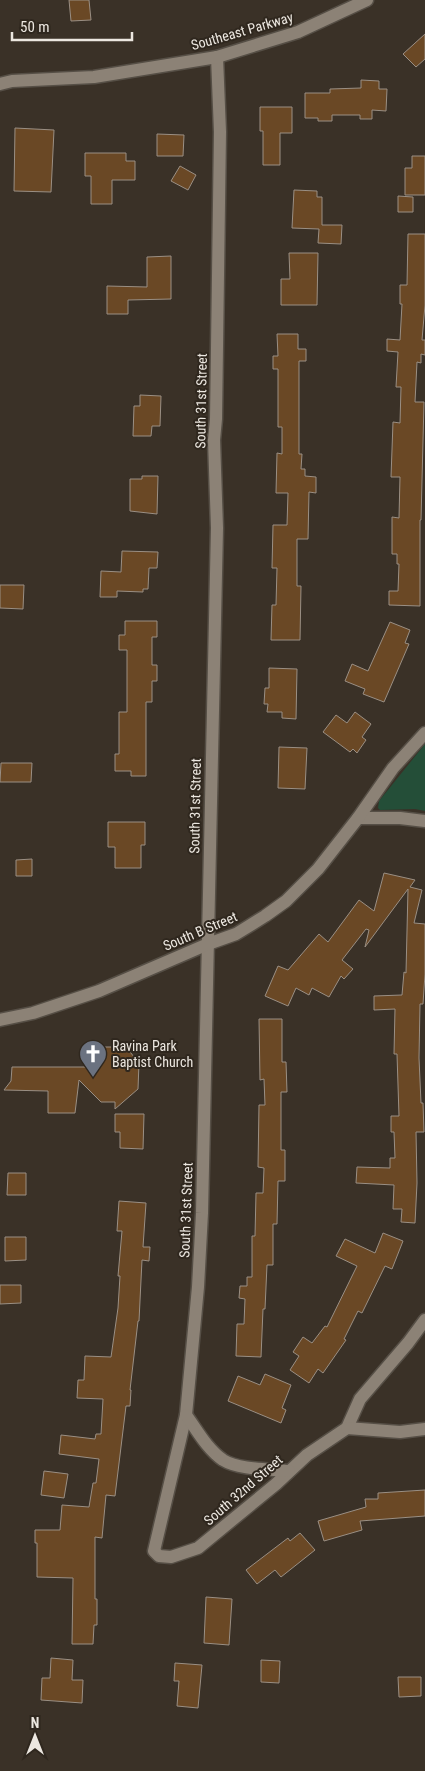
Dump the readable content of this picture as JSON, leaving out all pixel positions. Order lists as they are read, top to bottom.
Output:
{
  "streets": {
    "street": [
      "Southeast Parkway",
      "South 31st Street",
      "South B Street",
      "South 32nd Street"
    ]
  },
  "crossings": [
    ["Southeast Parkway", "South 31st Street"],
    ["South 31st Street", "South B Street"],
    ["South 31st Street", "South 32nd Street"]
  ],
  "places": {
    "church": ["Ravina Park Baptist Church"]
  },
  "scale_bar": "50 m",
  "north": "top"
}
